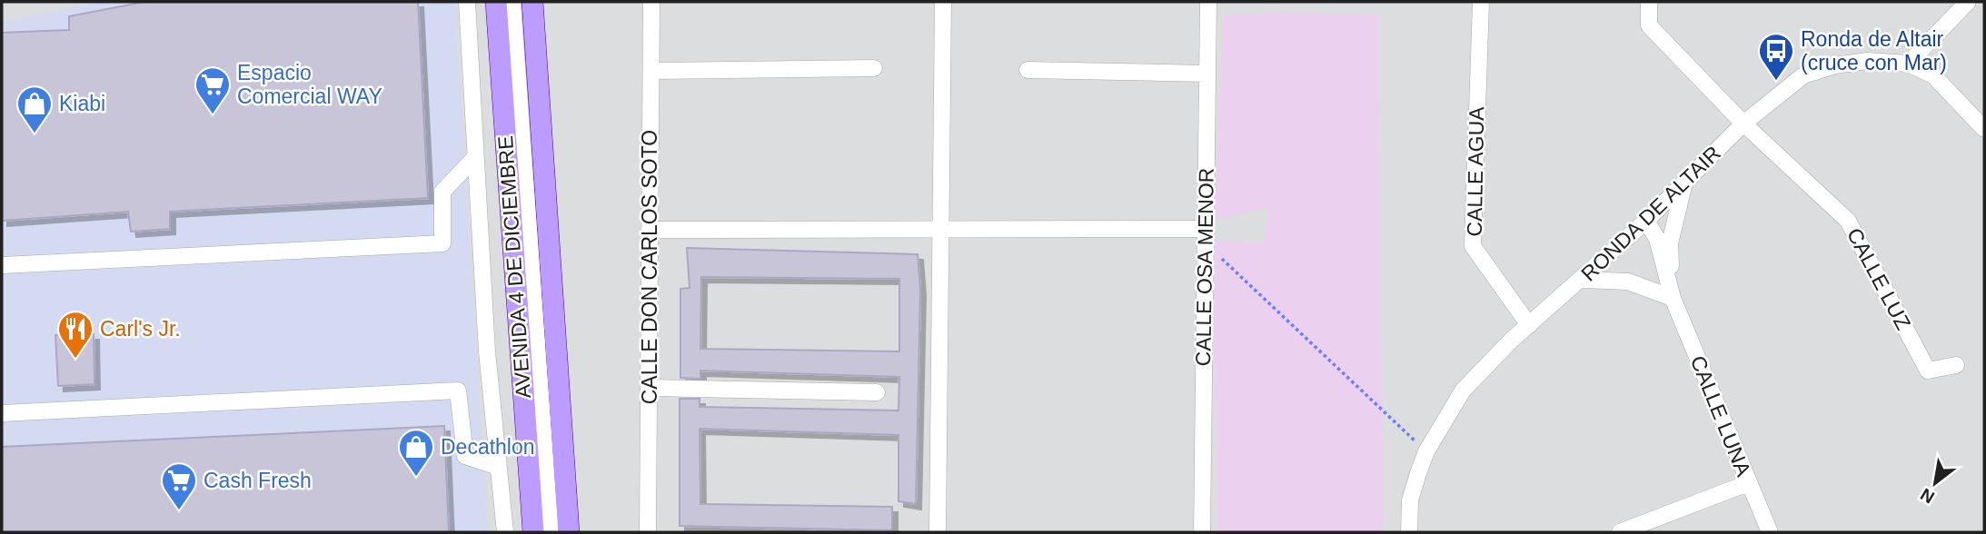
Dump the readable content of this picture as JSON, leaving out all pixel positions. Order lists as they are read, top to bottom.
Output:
{
  "streets": {
    "main road": ["AVENIDA 4 DE DICIEMBRE"],
    "street": [
      "CALLE AGUA",
      "RONDA DE ALTAIR",
      "CALLE DON CARLOS SOTO",
      "CALLE OSA MENOR",
      "CALLE LUZ",
      "CALLE LUNA"
    ]
  },
  "crossings": [
    ["CALLE AGUA", "RONDA DE ALTAIR"],
    ["RONDA DE ALTAIR", "CALLE LUZ"],
    ["RONDA DE ALTAIR", "CALLE LUNA"]
  ],
  "places": {
    "bus stop": ["Ronda de Altair (cruce con Mar)"],
    "supermarket": ["Espacio Comercial WAY", "Cash Fresh"],
    "shop": ["Kiabi", "Decathlon"],
    "restaurant": ["Carl's Jr."]
  },
  "north": "bottom left"
}
